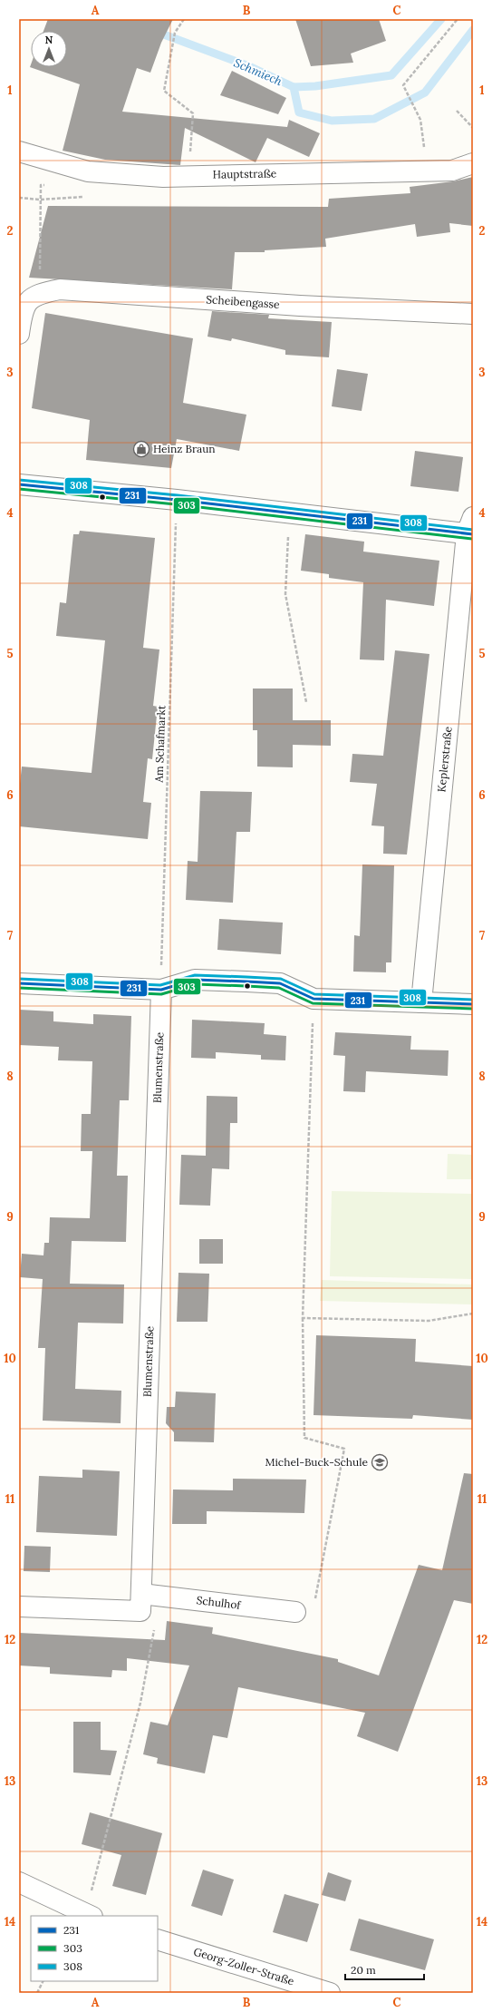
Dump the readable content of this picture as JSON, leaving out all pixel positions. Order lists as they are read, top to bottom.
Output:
{
  "streets": {
    "street": [
      "Hauptstraße",
      "Scheibengasse",
      "Keplerstraße",
      "Blumenstraße",
      "Schulhof",
      "Georg-Zoller-Straße"
    ],
    "path": ["Am Schafmarkt"]
  },
  "crossings": [
    ["Am Schafmarkt", "Blumenstraße"],
    ["Blumenstraße", "Schulhof"]
  ],
  "water": ["Schmiech"],
  "places": {
    "shop": ["Heinz Braun"],
    "school or university": ["Michel-Buck-Schule"]
  },
  "lines": ["transit line 308", "transit line 231", "transit line 303"],
  "legend": ["231", "303", "308"],
  "scale_bar": "20 m",
  "north": "top",
  "grid": {
    "columns": ["A", "B", "C"],
    "rows": [
      "1",
      "2",
      "3",
      "4",
      "5",
      "6",
      "7",
      "8",
      "9",
      "10",
      "11",
      "12",
      "13",
      "14"
    ]
  }
}
